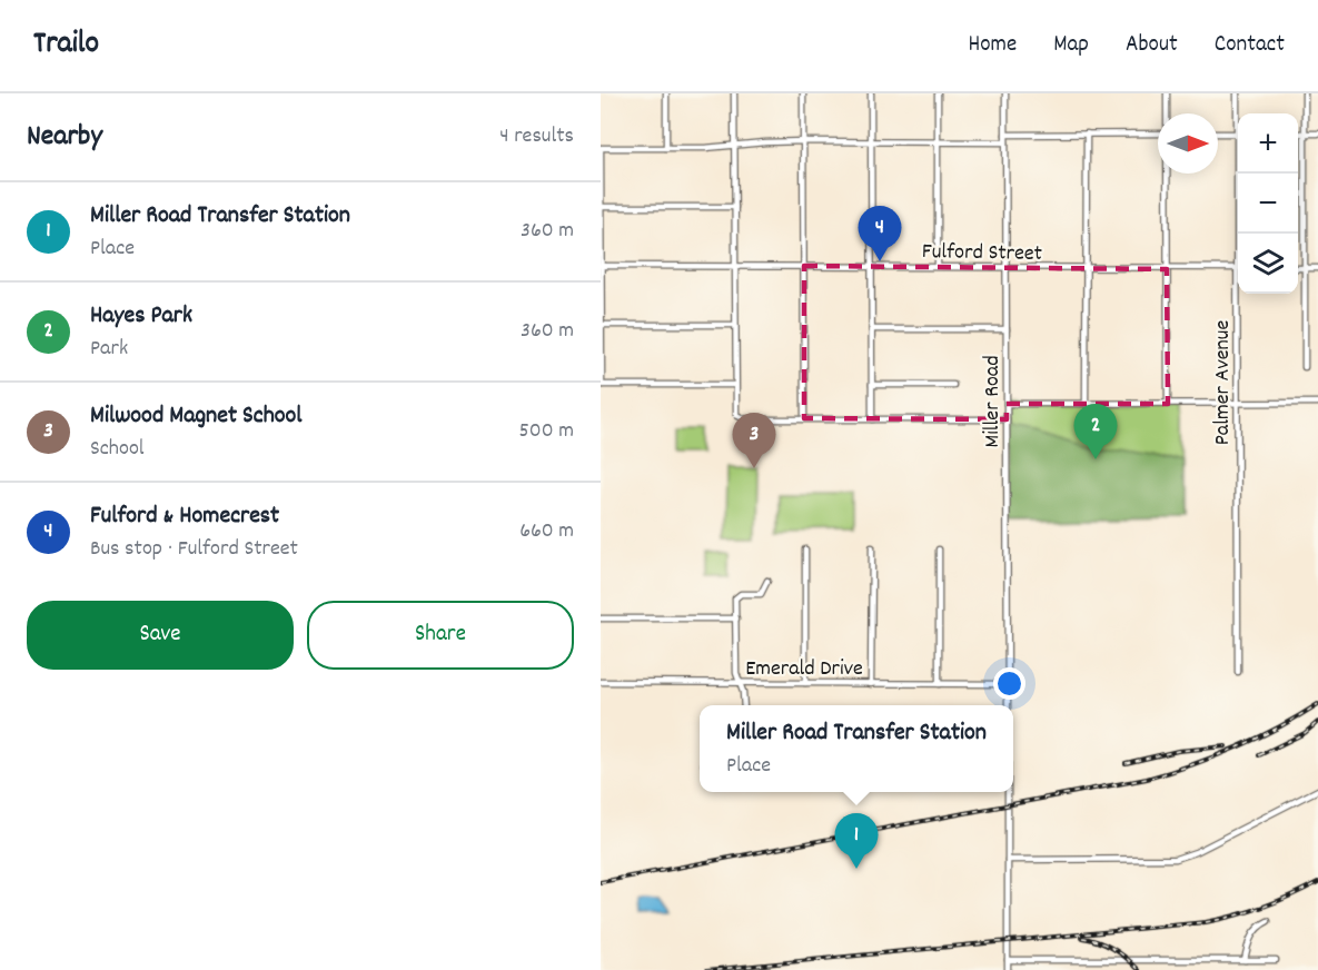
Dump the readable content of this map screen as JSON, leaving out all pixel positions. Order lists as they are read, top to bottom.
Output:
{
  "streets": {
    "street": [
      "Fulford Street",
      "Palmer Avenue",
      "Miller Road",
      "Emerald Drive"
    ]
  },
  "crossings": [
    ["Fulford Street", "Miller Road"],
    ["Miller Road", "Emerald Drive"]
  ],
  "north": "right",
  "page": {
    "header": "Trailo",
    "nav": [
      "Home",
      "Map",
      "About",
      "Contact"
    ],
    "heading": ["Nearby", "4 results"],
    "map_buttons": ["+", "−"],
    "list": [
      {
        "mark": "1",
        "name": "Miller Road Transfer Station",
        "note": "Place",
        "value": "360 m"
      },
      {
        "mark": "2",
        "name": "Hayes Park",
        "note": "Park",
        "value": "360 m"
      },
      {
        "mark": "3",
        "name": "Milwood Magnet School",
        "note": "School",
        "value": "500 m"
      },
      {
        "mark": "4",
        "name": "Fulford & Homecrest",
        "note": "Bus stop · Fulford Street",
        "value": "660 m"
      }
    ],
    "pins": [
      "4",
      "2",
      "3",
      "1"
    ],
    "buttons": ["Save", "Share"],
    "popup": ["Miller Road Transfer Station", "Place"]
  }
}
